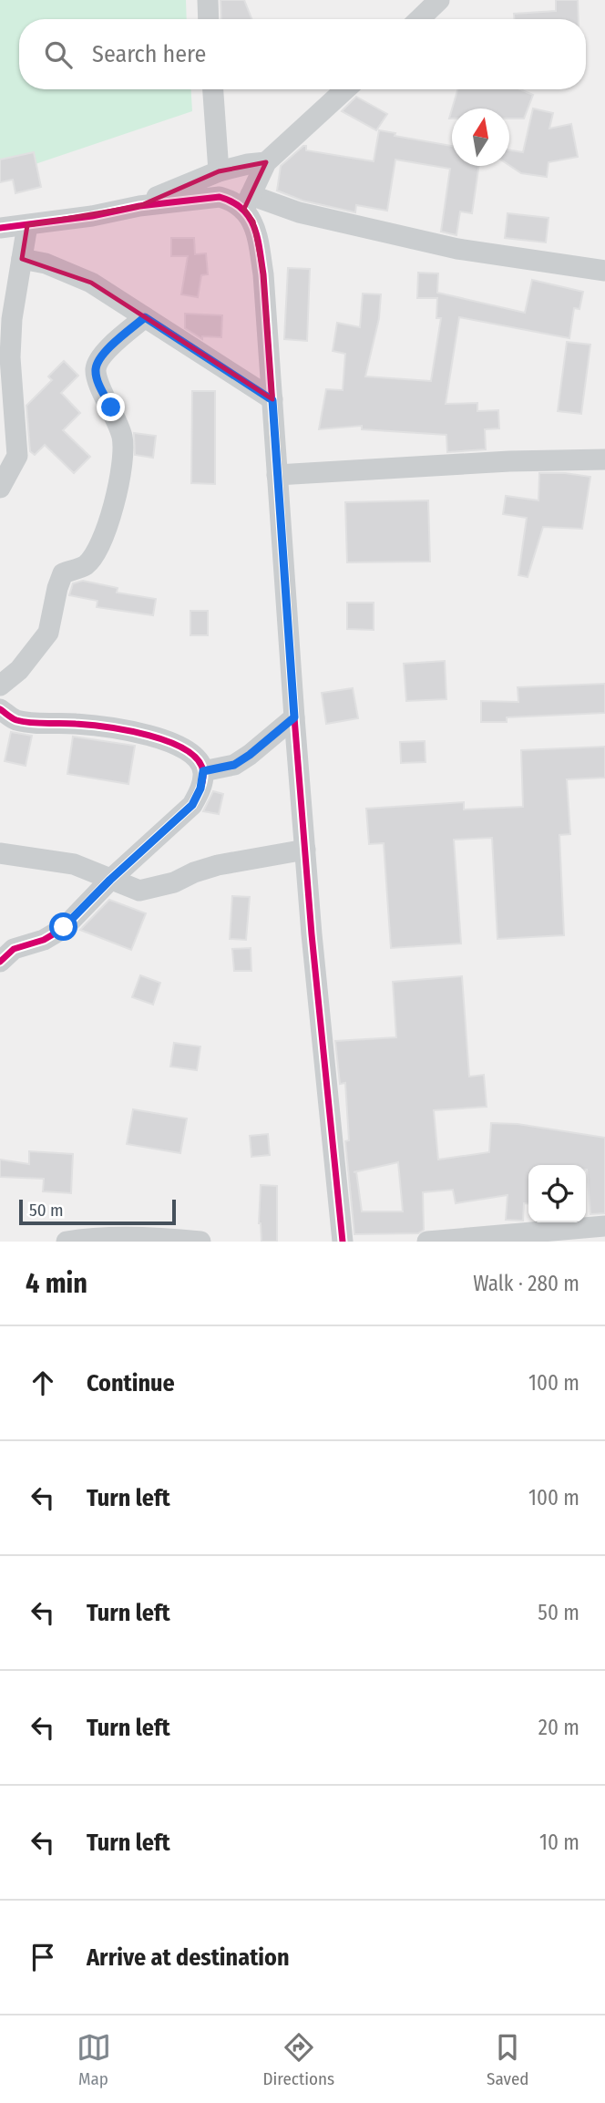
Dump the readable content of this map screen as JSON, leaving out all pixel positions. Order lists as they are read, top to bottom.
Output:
{
  "scale_bar": "50 m",
  "north": "top",
  "page": {
    "search": "Search here",
    "scale": "50 m",
    "heading": ["4 min", "Walk · 280 m"],
    "list": [
      ["Continue", "100 m"],
      ["Turn left", "100 m"],
      ["Turn left", "50 m"],
      ["Turn left", "20 m"],
      ["Turn left", "10 m"],
      "Arrive at destination"
    ],
    "nav": ["Map", "Directions", "Saved"]
  }
}
